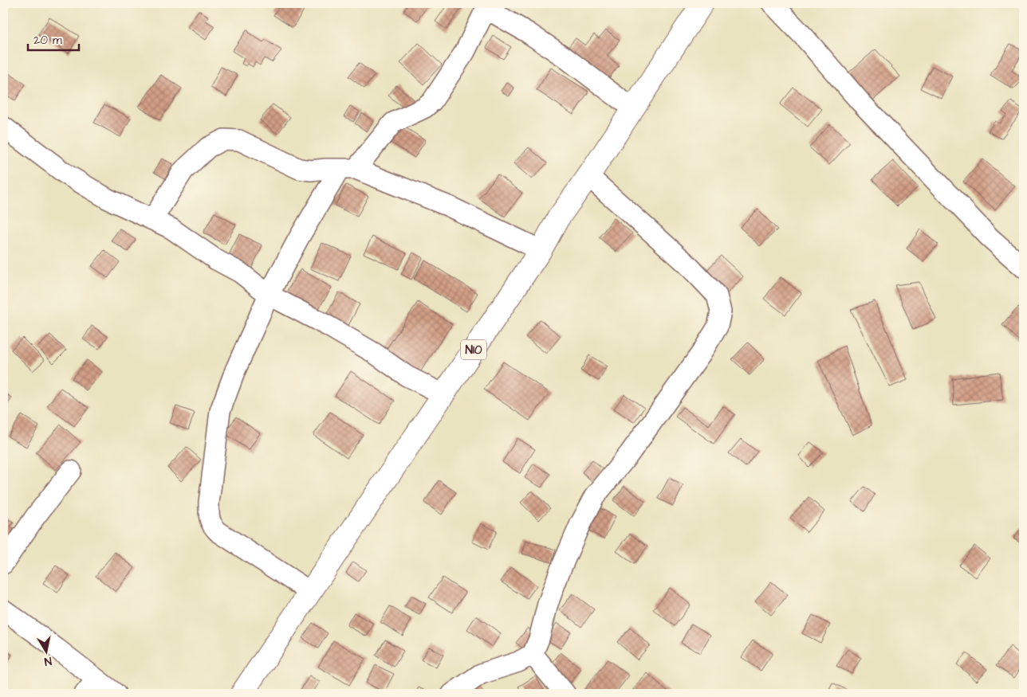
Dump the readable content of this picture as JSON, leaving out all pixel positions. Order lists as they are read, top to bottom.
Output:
{
  "streets": {
    "main road": ["N10"]
  },
  "scale_bar": "20 m",
  "north": "bottom"
}
